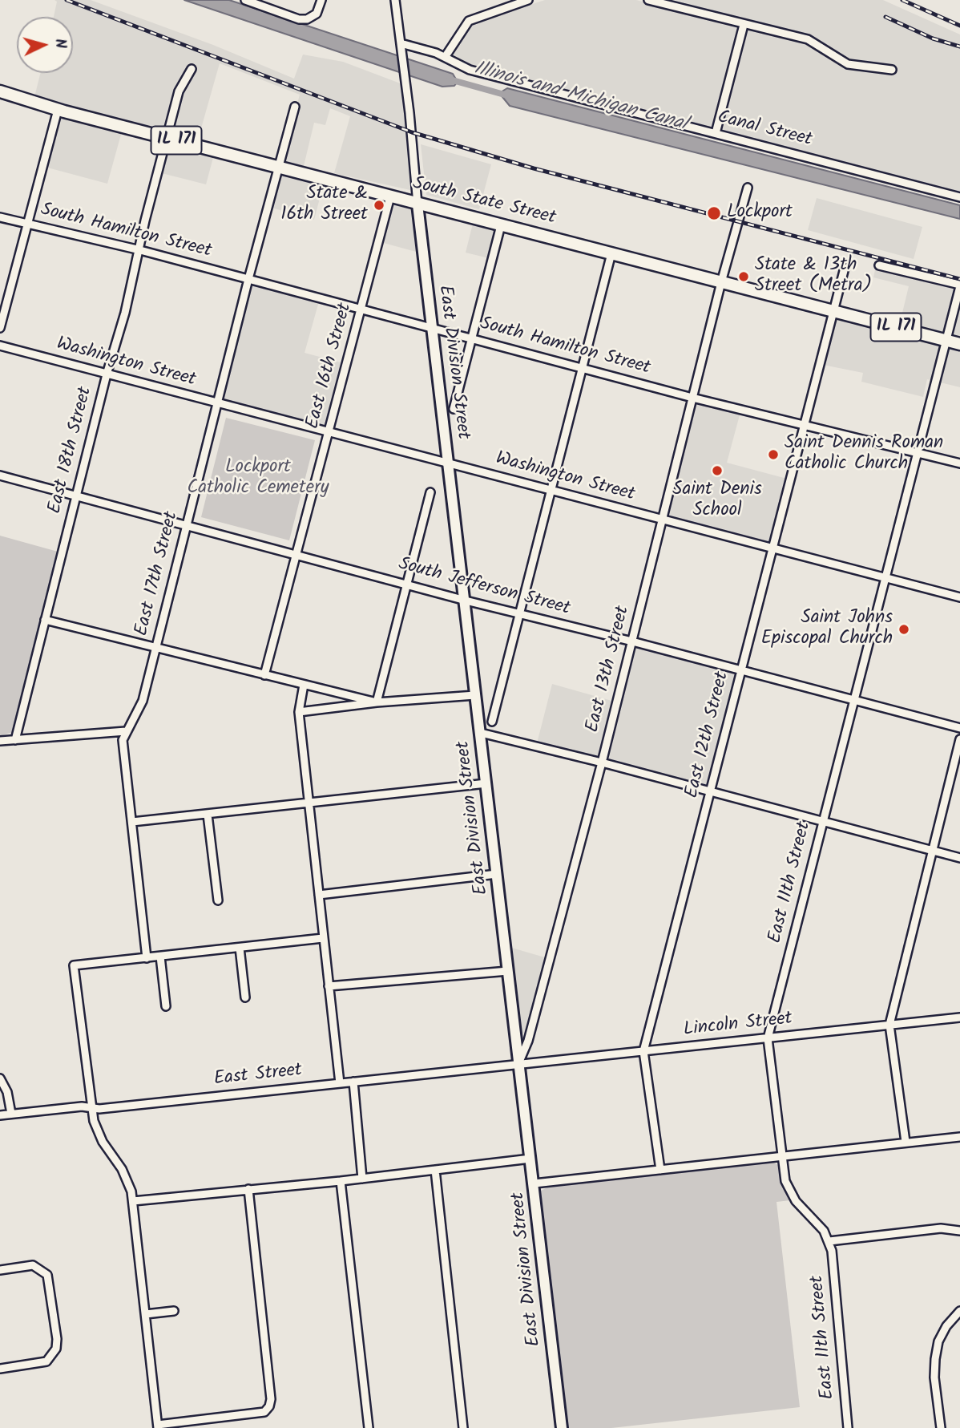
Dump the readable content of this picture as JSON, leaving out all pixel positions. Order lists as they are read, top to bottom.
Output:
{
  "streets": {
    "main road": ["IL 171", "South State Street"],
    "street": [
      "Canal Street",
      "South Hamilton Street",
      "East Division Street",
      "Washington Street",
      "East 16th Street",
      "East 18th Street",
      "East 17th Street",
      "South Jefferson Street",
      "East 13th Street",
      "East 12th Street",
      "East 11th Street",
      "Lincoln Street",
      "East Street"
    ]
  },
  "crossings": [
    ["South State Street", "East Division Street"],
    ["South State Street", "East 16th Street"],
    ["South State Street", "East 18th Street"],
    ["South State Street", "East 17th Street"],
    ["South State Street", "East 13th Street"],
    ["South State Street", "East 12th Street"],
    ["South State Street", "East 11th Street"],
    ["South Hamilton Street", "East Division Street"],
    ["South Hamilton Street", "East 16th Street"],
    ["South Hamilton Street", "East 18th Street"],
    ["South Hamilton Street", "East 17th Street"],
    ["South Hamilton Street", "East 13th Street"],
    ["South Hamilton Street", "East 12th Street"],
    ["South Hamilton Street", "East 11th Street"],
    ["East Division Street", "Washington Street"],
    ["East Division Street", "South Jefferson Street"],
    ["East Division Street", "East 13th Street"],
    ["East Division Street", "Lincoln Street"],
    ["East Division Street", "East Street"],
    ["Washington Street", "East 16th Street"],
    ["Washington Street", "East 18th Street"],
    ["Washington Street", "East 17th Street"],
    ["Washington Street", "East 13th Street"],
    ["Washington Street", "East 12th Street"],
    ["Washington Street", "East 11th Street"],
    ["East 16th Street", "South Jefferson Street"],
    ["East 18th Street", "South Jefferson Street"],
    ["East 17th Street", "South Jefferson Street"],
    ["South Jefferson Street", "East 13th Street"],
    ["South Jefferson Street", "East 12th Street"],
    ["South Jefferson Street", "East 11th Street"],
    ["East 13th Street", "Lincoln Street"],
    ["East 13th Street", "East Street"],
    ["East 12th Street", "Lincoln Street"],
    ["East 11th Street", "Lincoln Street"],
    ["Lincoln Street", "East Street"]
  ],
  "water": ["Illinois and Michigan Canal"],
  "parks": ["Lockport Catholic Cemetery"],
  "places": [
    "State & 16th Street",
    "Lockport",
    "State & 13th Street (Metra)",
    "Saint Dennis Roman Catholic Church",
    "Saint Denis School",
    "Saint Johns Episcopal Church"
  ],
  "north": "right"
}
